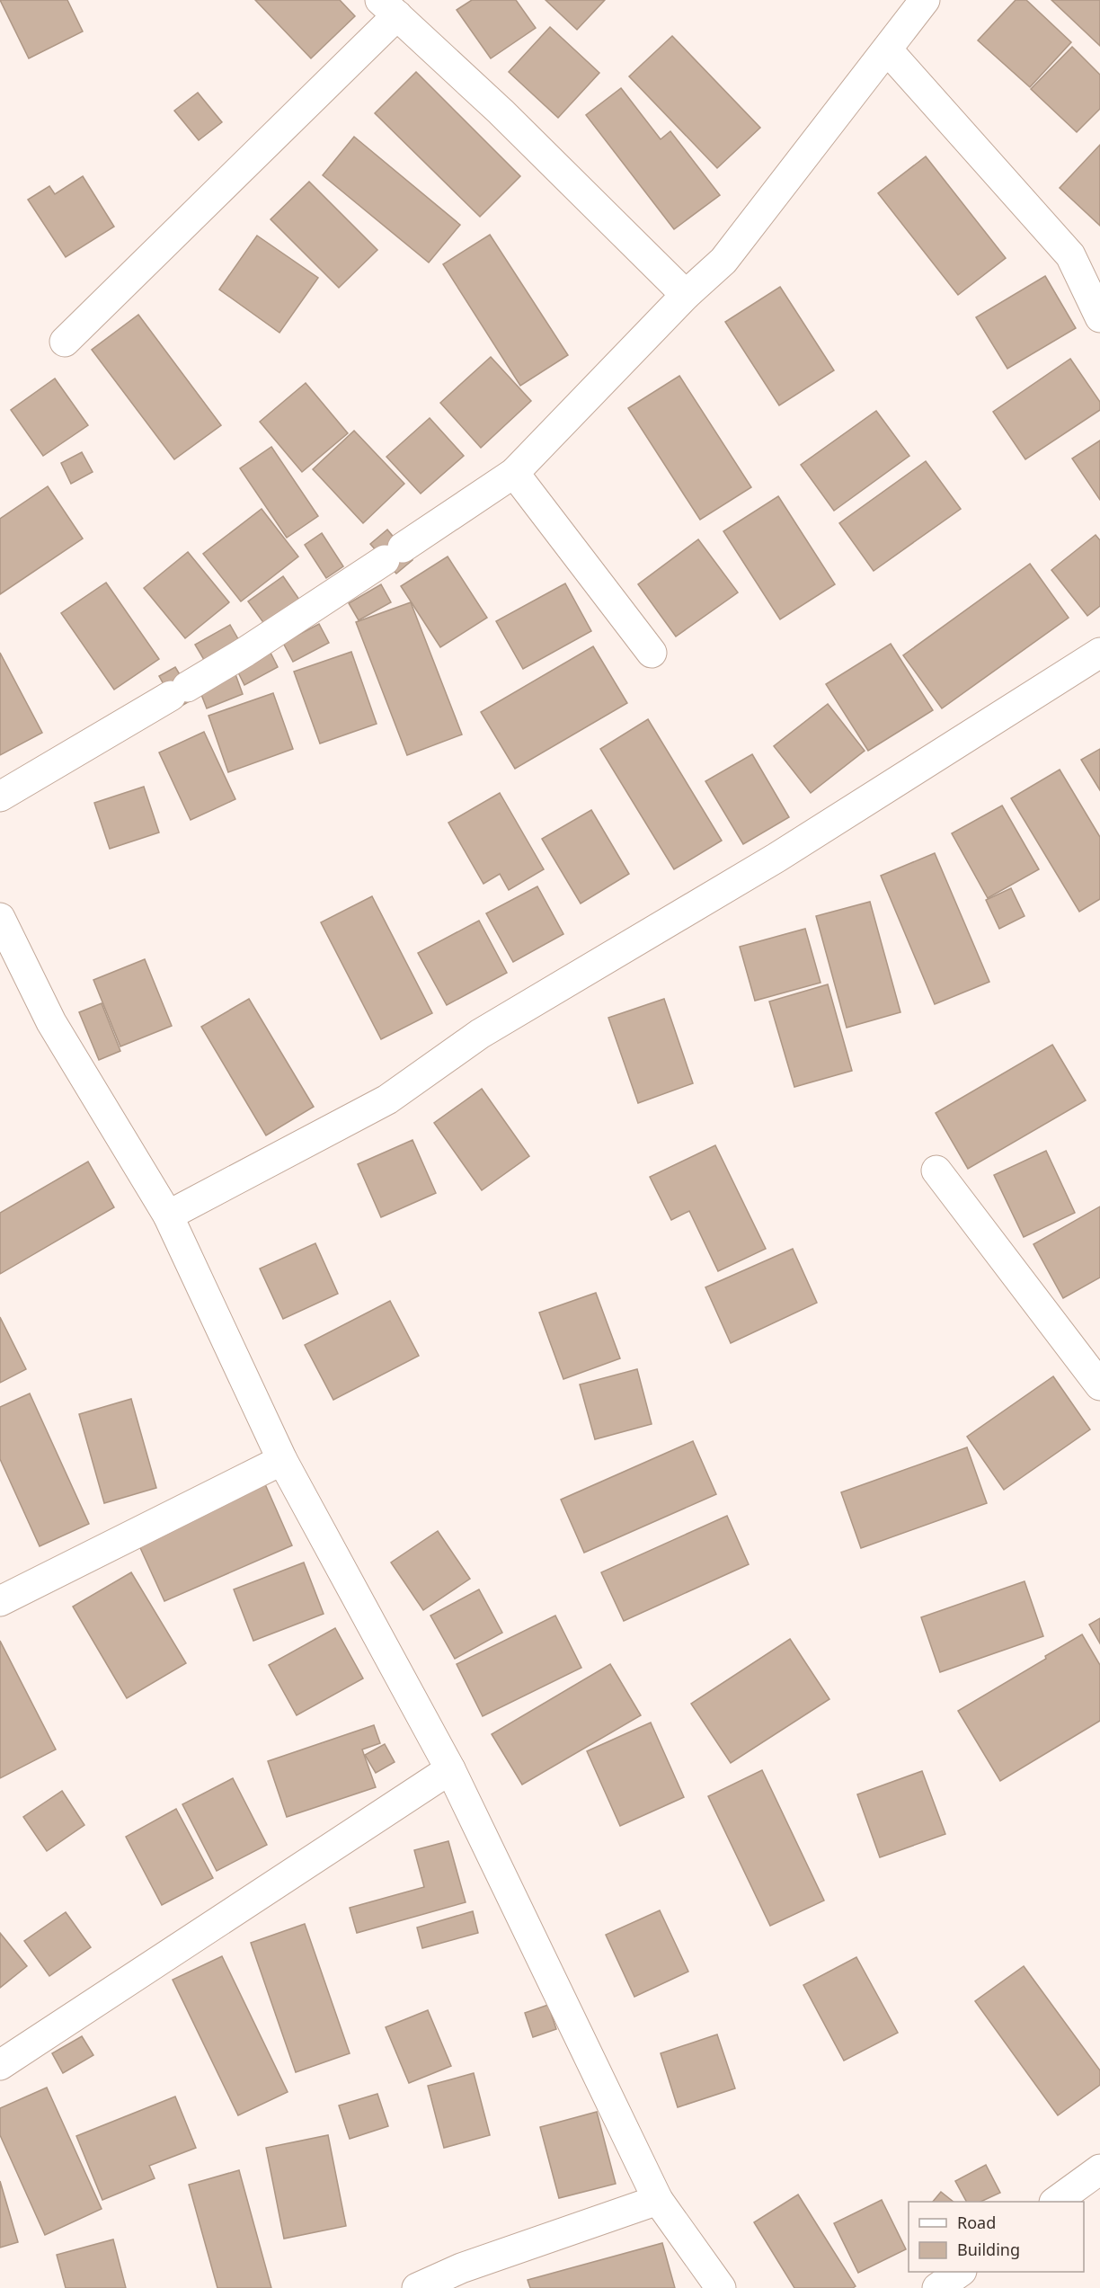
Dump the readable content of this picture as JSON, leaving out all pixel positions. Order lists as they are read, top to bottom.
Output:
{
  "legend": ["Road", "Building"]
}
